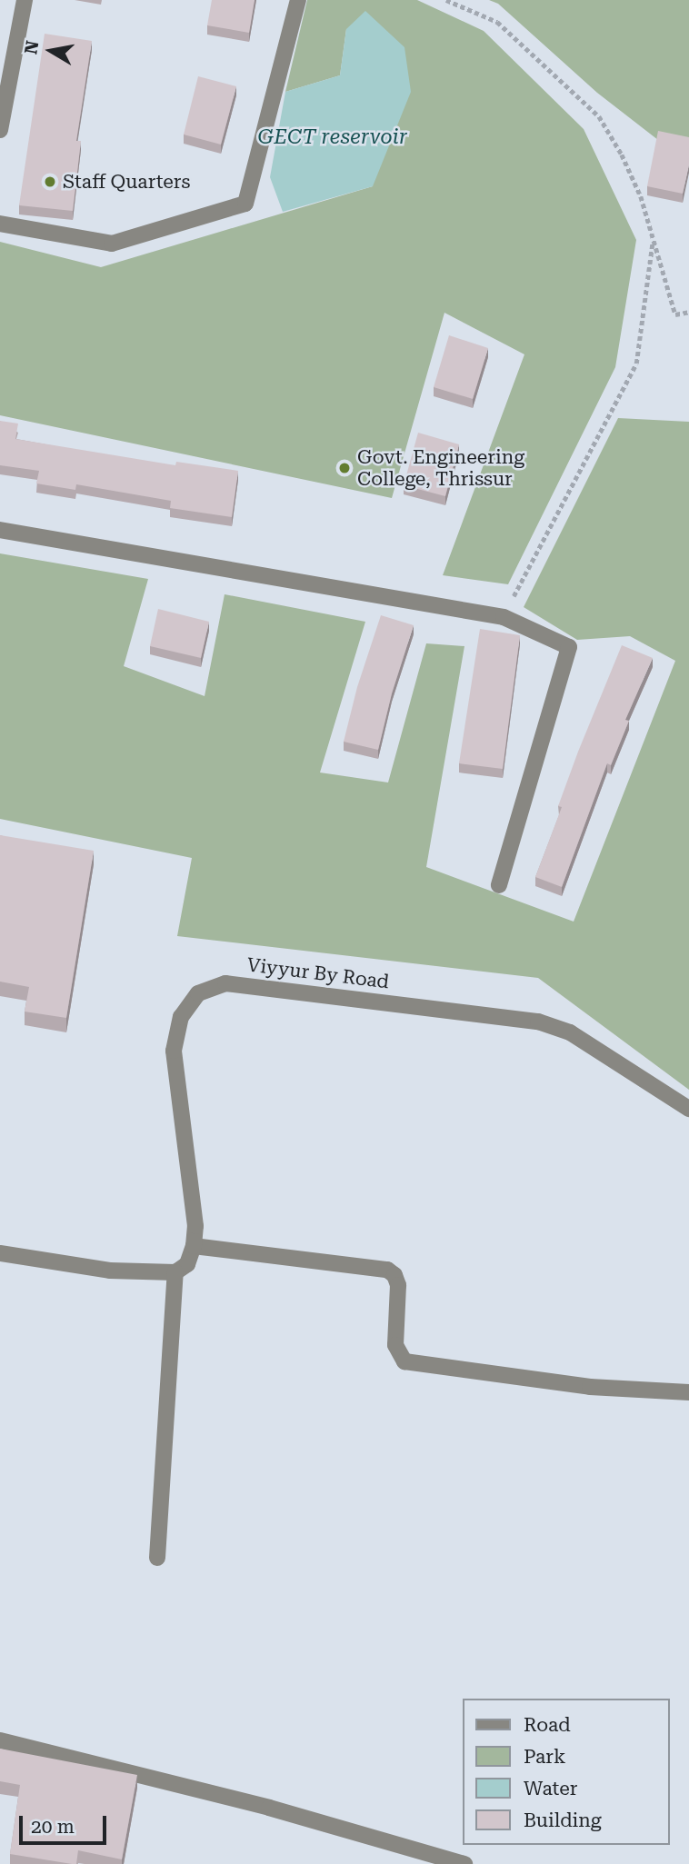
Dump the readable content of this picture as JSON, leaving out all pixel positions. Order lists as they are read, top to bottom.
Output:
{
  "streets": {
    "street": ["Viyyur By Road"]
  },
  "water": ["GECT reservoir"],
  "places": ["Staff Quarters", "Govt. Engineering College, Thrissur"],
  "legend": [
    "Road",
    "Park",
    "Water",
    "Building"
  ],
  "scale_bar": "20 m",
  "north": "left"
}
